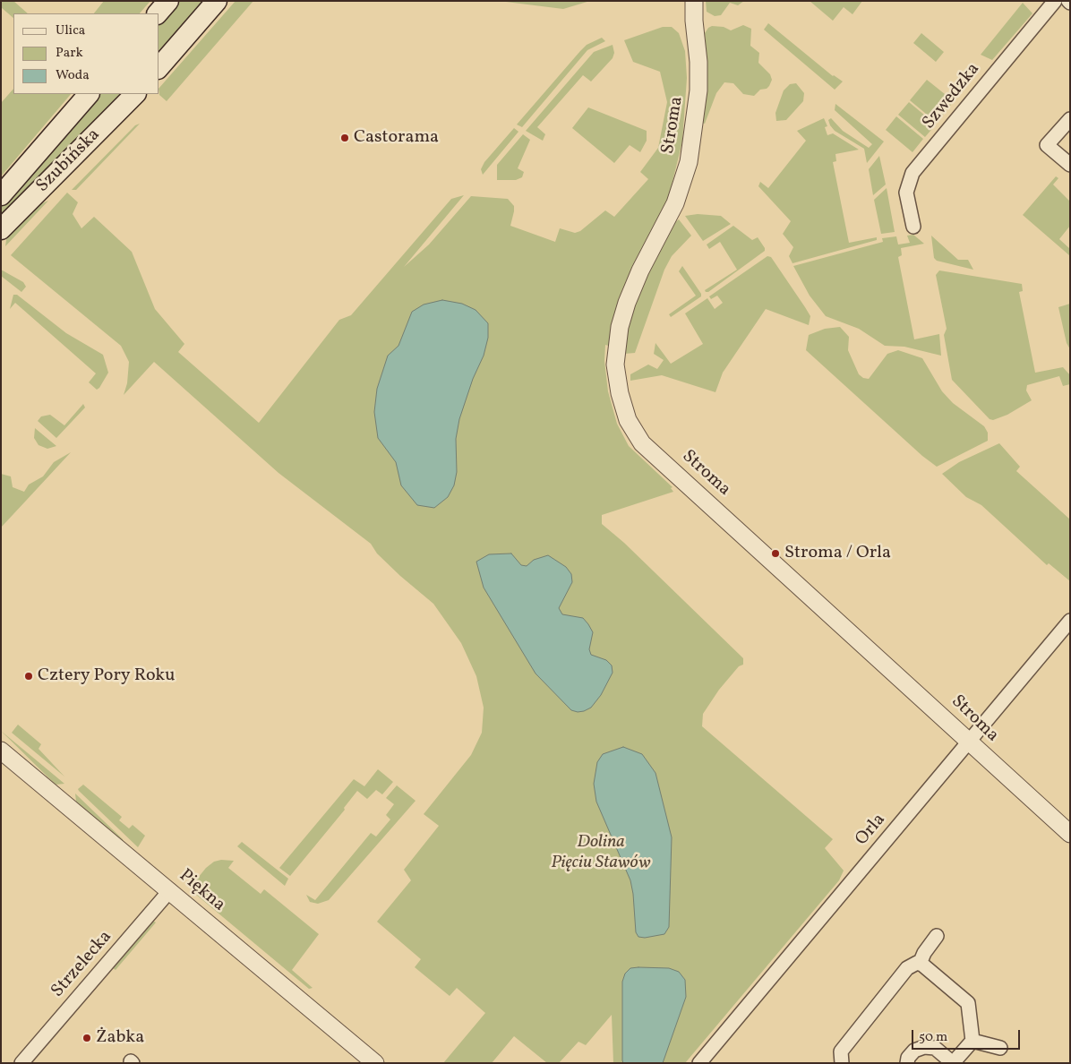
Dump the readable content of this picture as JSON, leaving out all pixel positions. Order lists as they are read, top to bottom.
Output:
{
  "streets": {
    "main road": ["Szubińska"],
    "street": [
      "Szwedzka",
      "Stroma",
      "Orla",
      "Piękna",
      "Strzelecka"
    ]
  },
  "crossings": [
    ["Stroma", "Orla"],
    ["Piękna", "Strzelecka"]
  ],
  "parks": ["Dolina Pięciu Stawów"],
  "places": [
    "Castorama",
    "Stroma / Orla",
    "Cztery Pory Roku",
    "Żabka"
  ],
  "legend": ["Ulica", "Park", "Woda"],
  "scale_bar": "50 m"
}
